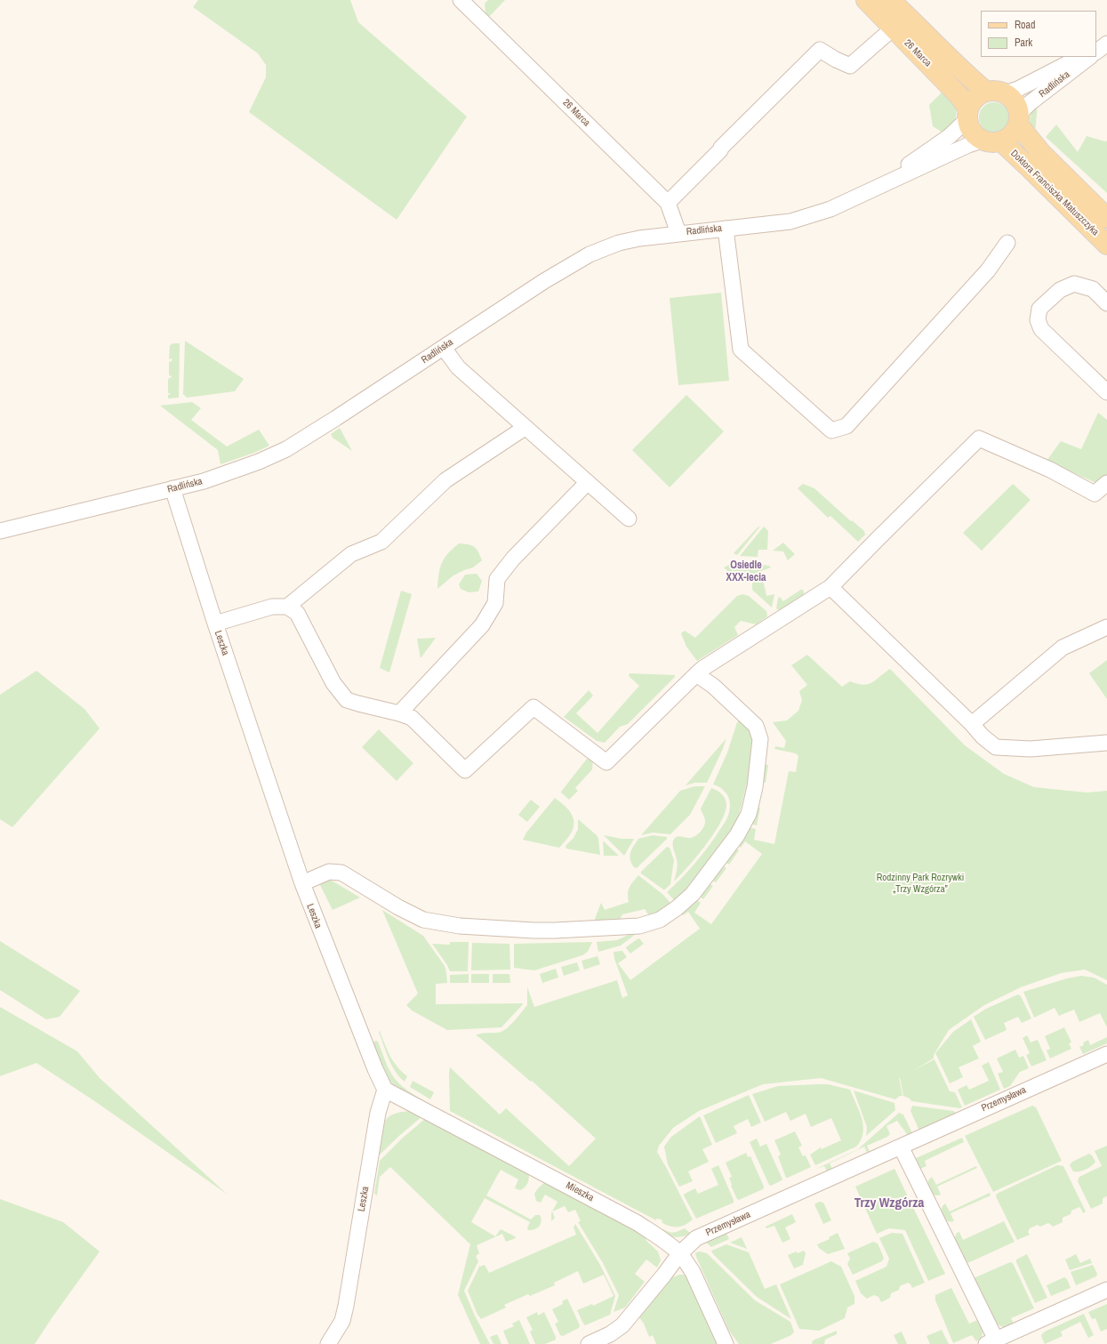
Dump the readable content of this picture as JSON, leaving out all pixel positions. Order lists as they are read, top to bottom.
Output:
{
  "streets": {
    "main road": ["26 Marca", "Doktora Franciszka Matuszczyka"],
    "street": [
      "Radlińska",
      "Leszka",
      "Przemysława",
      "Mieszka"
    ]
  },
  "crossings": [
    ["26 Marca", "Radlińska"],
    ["26 Marca", "Doktora Franciszka Matuszczyka"],
    ["Radlińska", "Doktora Franciszka Matuszczyka"],
    ["Radlińska", "Leszka"],
    ["Leszka", "Mieszka"],
    ["Przemysława", "Mieszka"]
  ],
  "districts": ["Osiedle XXX-lecia", "Trzy Wzgórza"],
  "parks": ["Rodzinny Park Rozrywki „Trzy Wzgórza”"],
  "legend": ["Road", "Park"]
}
